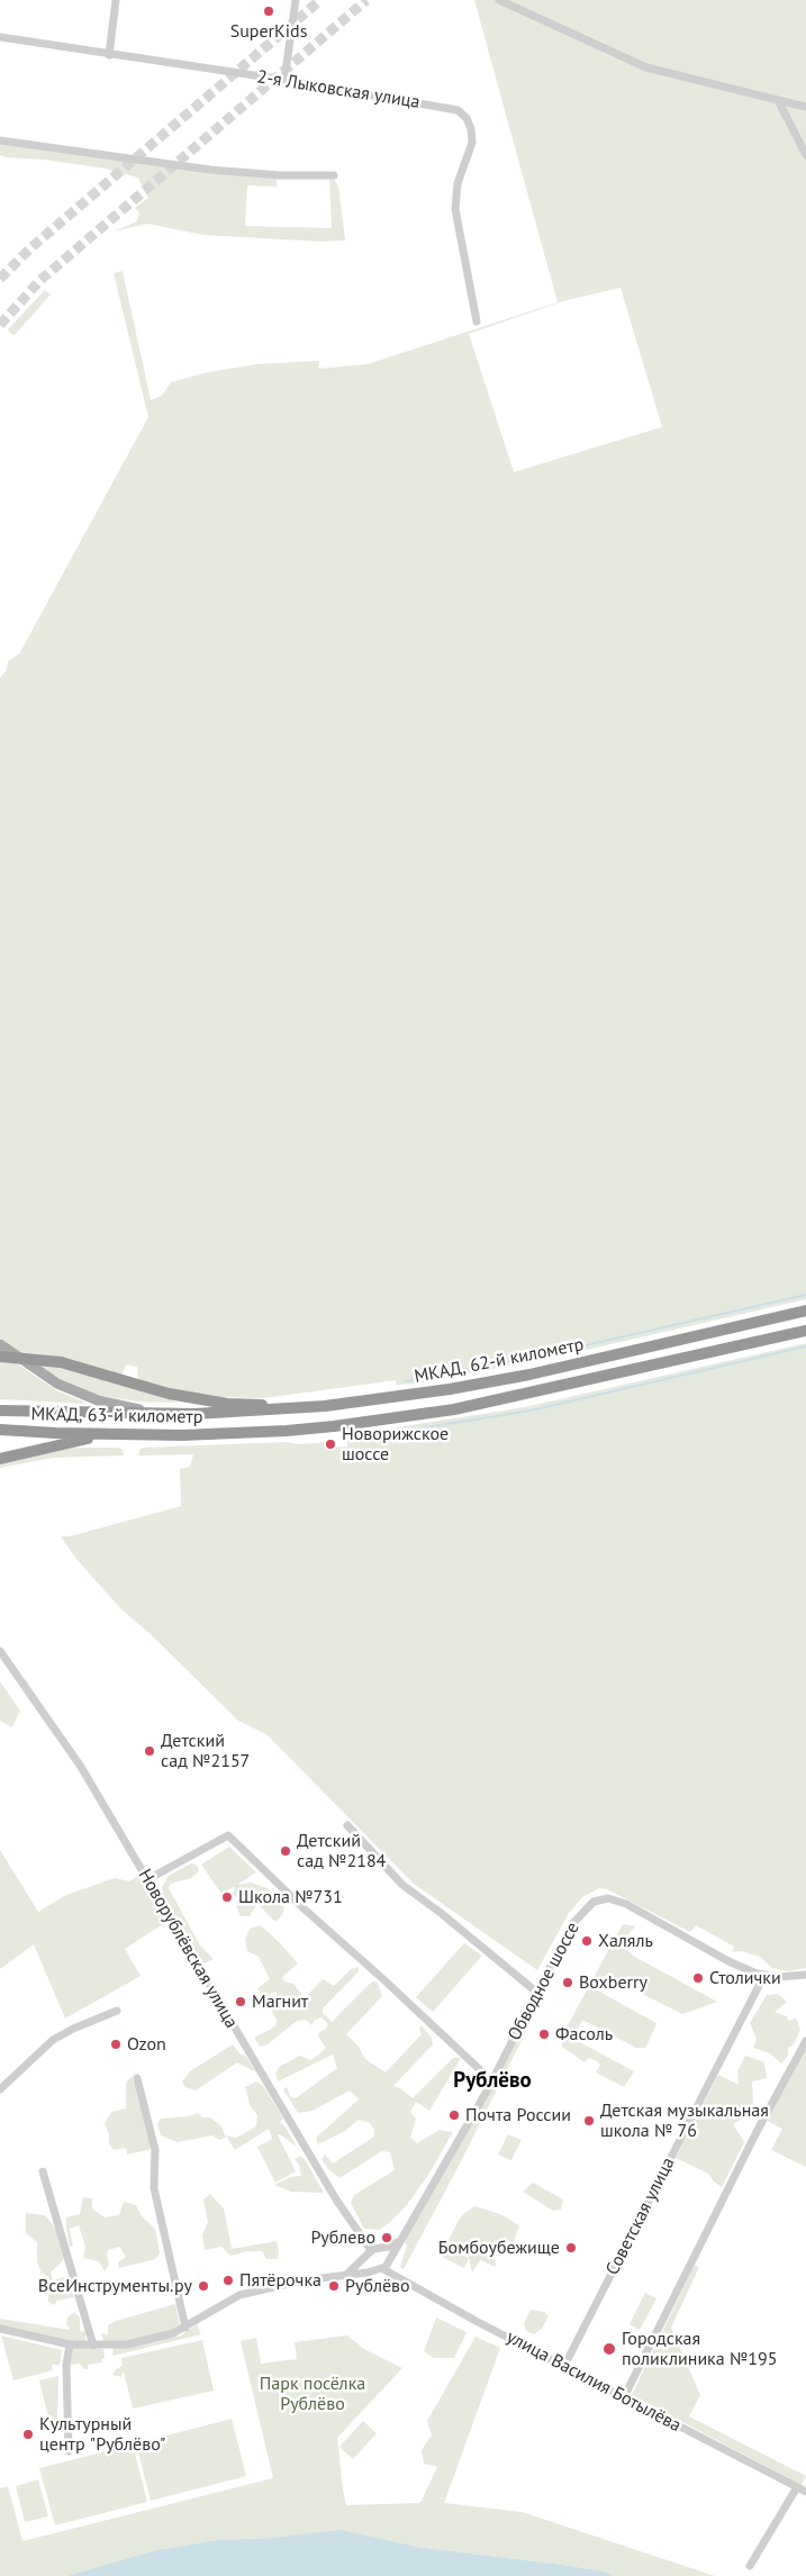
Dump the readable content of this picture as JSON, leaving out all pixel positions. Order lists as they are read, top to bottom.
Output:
{
  "streets": {
    "highway": ["МКАД, 62-й километр", "МКАД, 63-й километр"],
    "street": [
      "2-я Лыковская улица",
      "Новорублёвская улица",
      "Обводное шоссе",
      "Советская улица",
      "улица Василия Ботылёва"
    ]
  },
  "crossings": [
    ["МКАД, 62-й километр", "МКАД, 63-й километр"],
    ["Новорублёвская улица", "Обводное шоссе"],
    ["Новорублёвская улица", "улица Василия Ботылёва"],
    ["Обводное шоссе", "Советская улица"],
    ["Обводное шоссе", "улица Василия Ботылёва"],
    ["Советская улица", "улица Василия Ботылёва"]
  ],
  "districts": ["Рублёво"],
  "parks": ["Парк посёлка Рублёво"],
  "places": [
    "SuperKids",
    "Новорижское шоссе",
    "Детский сад №2157",
    "Детский сад №2184",
    "Школа №731",
    "Халяль",
    "Столички",
    "Boxberry",
    "Магнит",
    "Фасоль",
    "Ozon",
    "Почта России",
    "Детская музыкальная школа № 76",
    "Рублево",
    "Бомбоубежище",
    "Пятёрочка",
    "ВсеИнструменты.ру",
    "Рублёво",
    "Городская поликлиника №195",
    "Культурный центр \"Рублёво\""
  ]
}
